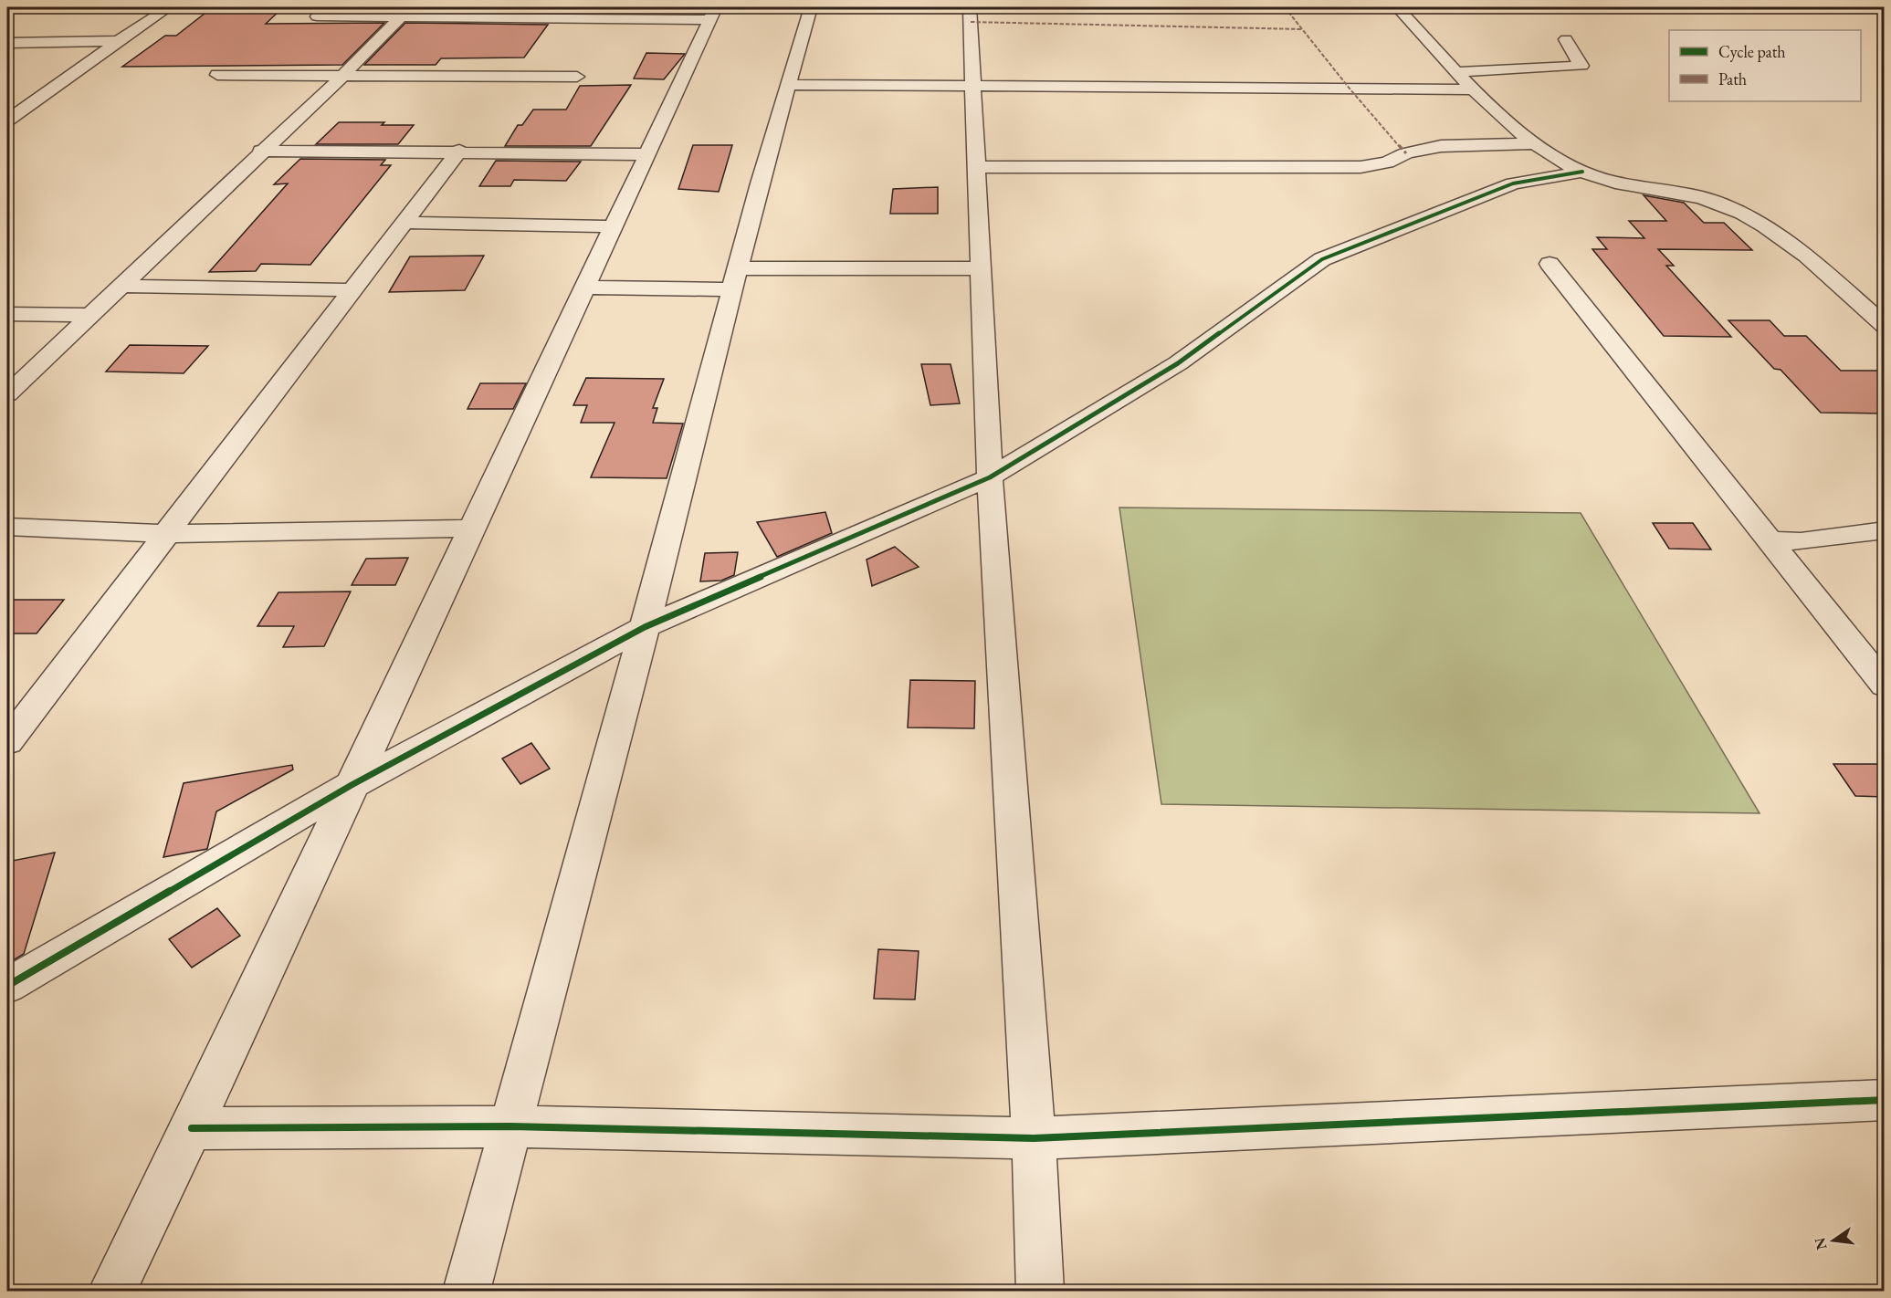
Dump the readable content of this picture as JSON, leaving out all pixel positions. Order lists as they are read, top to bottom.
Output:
{
  "legend": ["Cycle path", "Path"],
  "north": "left"
}
